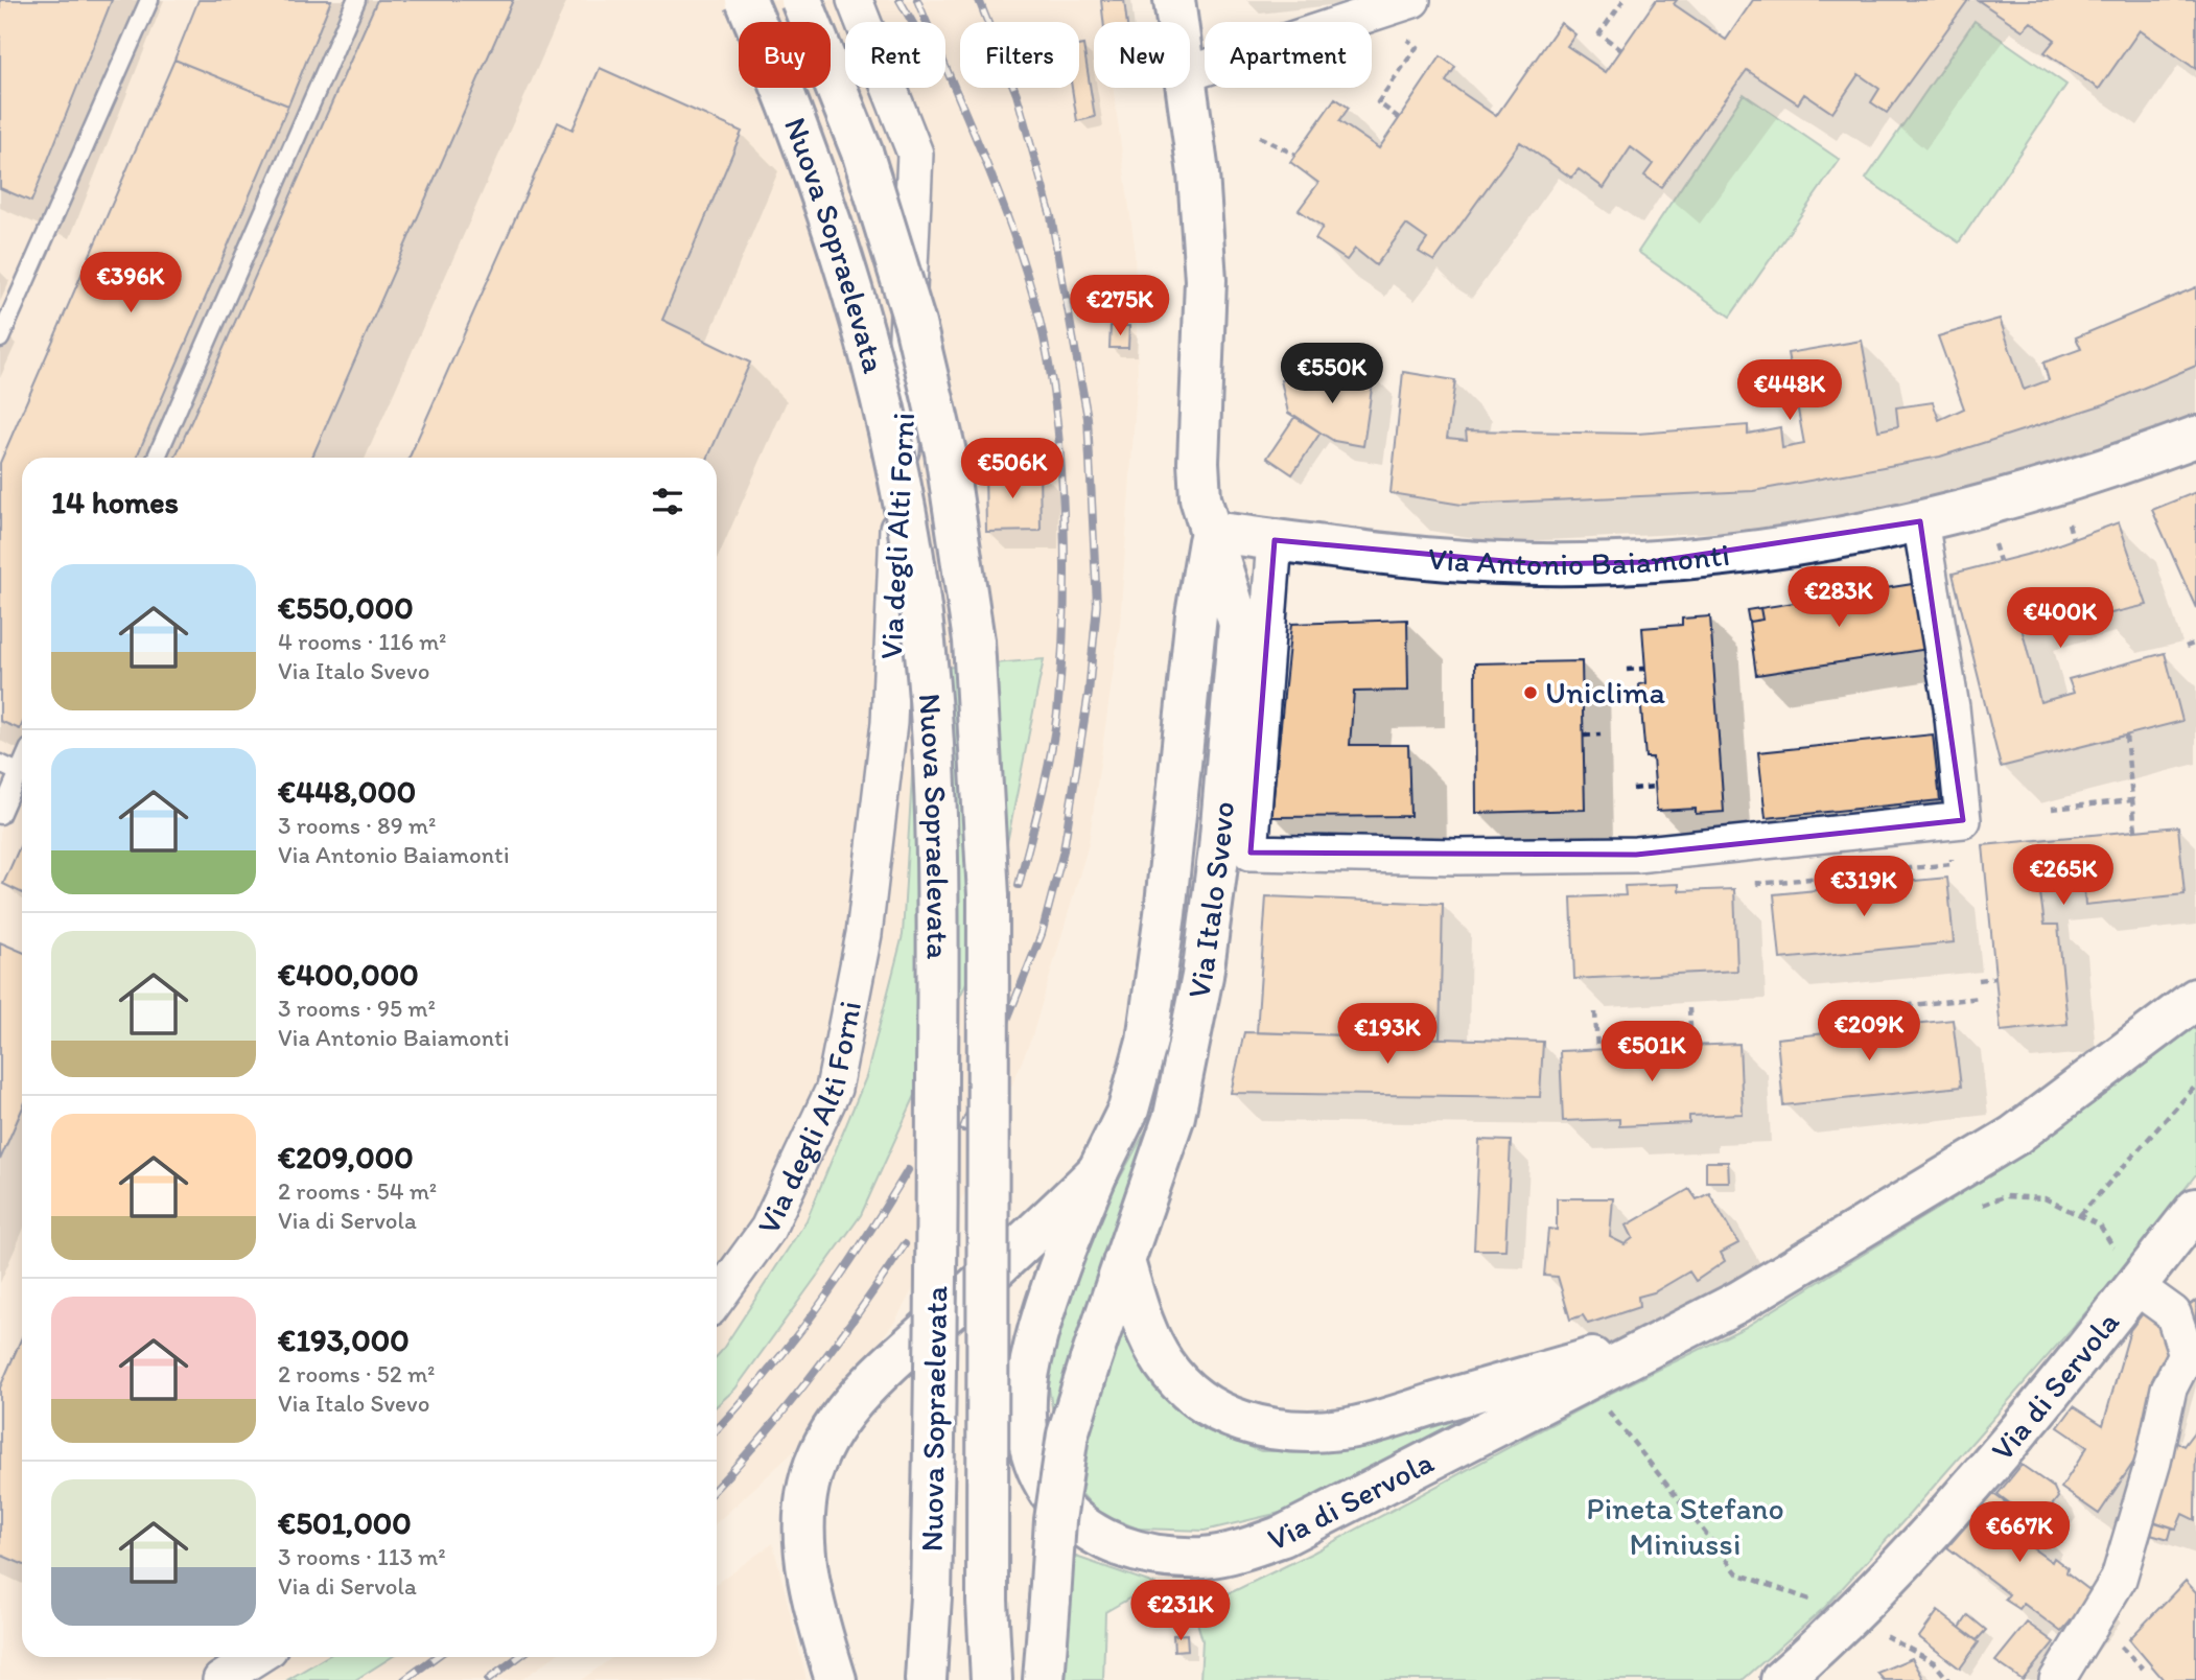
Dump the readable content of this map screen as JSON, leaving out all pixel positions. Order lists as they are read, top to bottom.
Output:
{
  "streets": {
    "main road": [
      "Nuova Sopraelevata",
      "Via Antonio Baiamonti",
      "Via Italo Svevo",
      "Via di Servola"
    ],
    "street": ["Via degli Alti Forni"]
  },
  "crossings": [
    ["Via Antonio Baiamonti", "Via Italo Svevo"],
    ["Via Italo Svevo", "Via di Servola"]
  ],
  "parks": ["Pineta Stefano Miniussi"],
  "places": ["Uniclima"],
  "page": {
    "chip": [
      "Buy",
      "Rent",
      "Filters",
      "New",
      "Apartment"
    ],
    "price": [
      "€396K",
      "€275K",
      "€550K",
      "€448K",
      "€506K",
      "€283K",
      "€400K",
      "€265K",
      "€319K",
      "€209K",
      "€193K",
      "€501K",
      "€667K",
      "€231K"
    ],
    "heading": "14 homes",
    "list": [
      {
        "name": "€550,000",
        "note": "4 rooms · 116 m² · Via Italo Svevo"
      },
      {
        "name": "€448,000",
        "note": "3 rooms · 89 m² · Via Antonio Baiamonti"
      },
      {
        "name": "€400,000",
        "note": "3 rooms · 95 m² · Via Antonio Baiamonti"
      },
      {
        "name": "€209,000",
        "note": "2 rooms · 54 m² · Via di Servola"
      },
      {
        "name": "€193,000",
        "note": "2 rooms · 52 m² · Via Italo Svevo"
      },
      {
        "name": "€501,000",
        "note": "3 rooms · 113 m² · Via di Servola"
      }
    ]
  }
}
